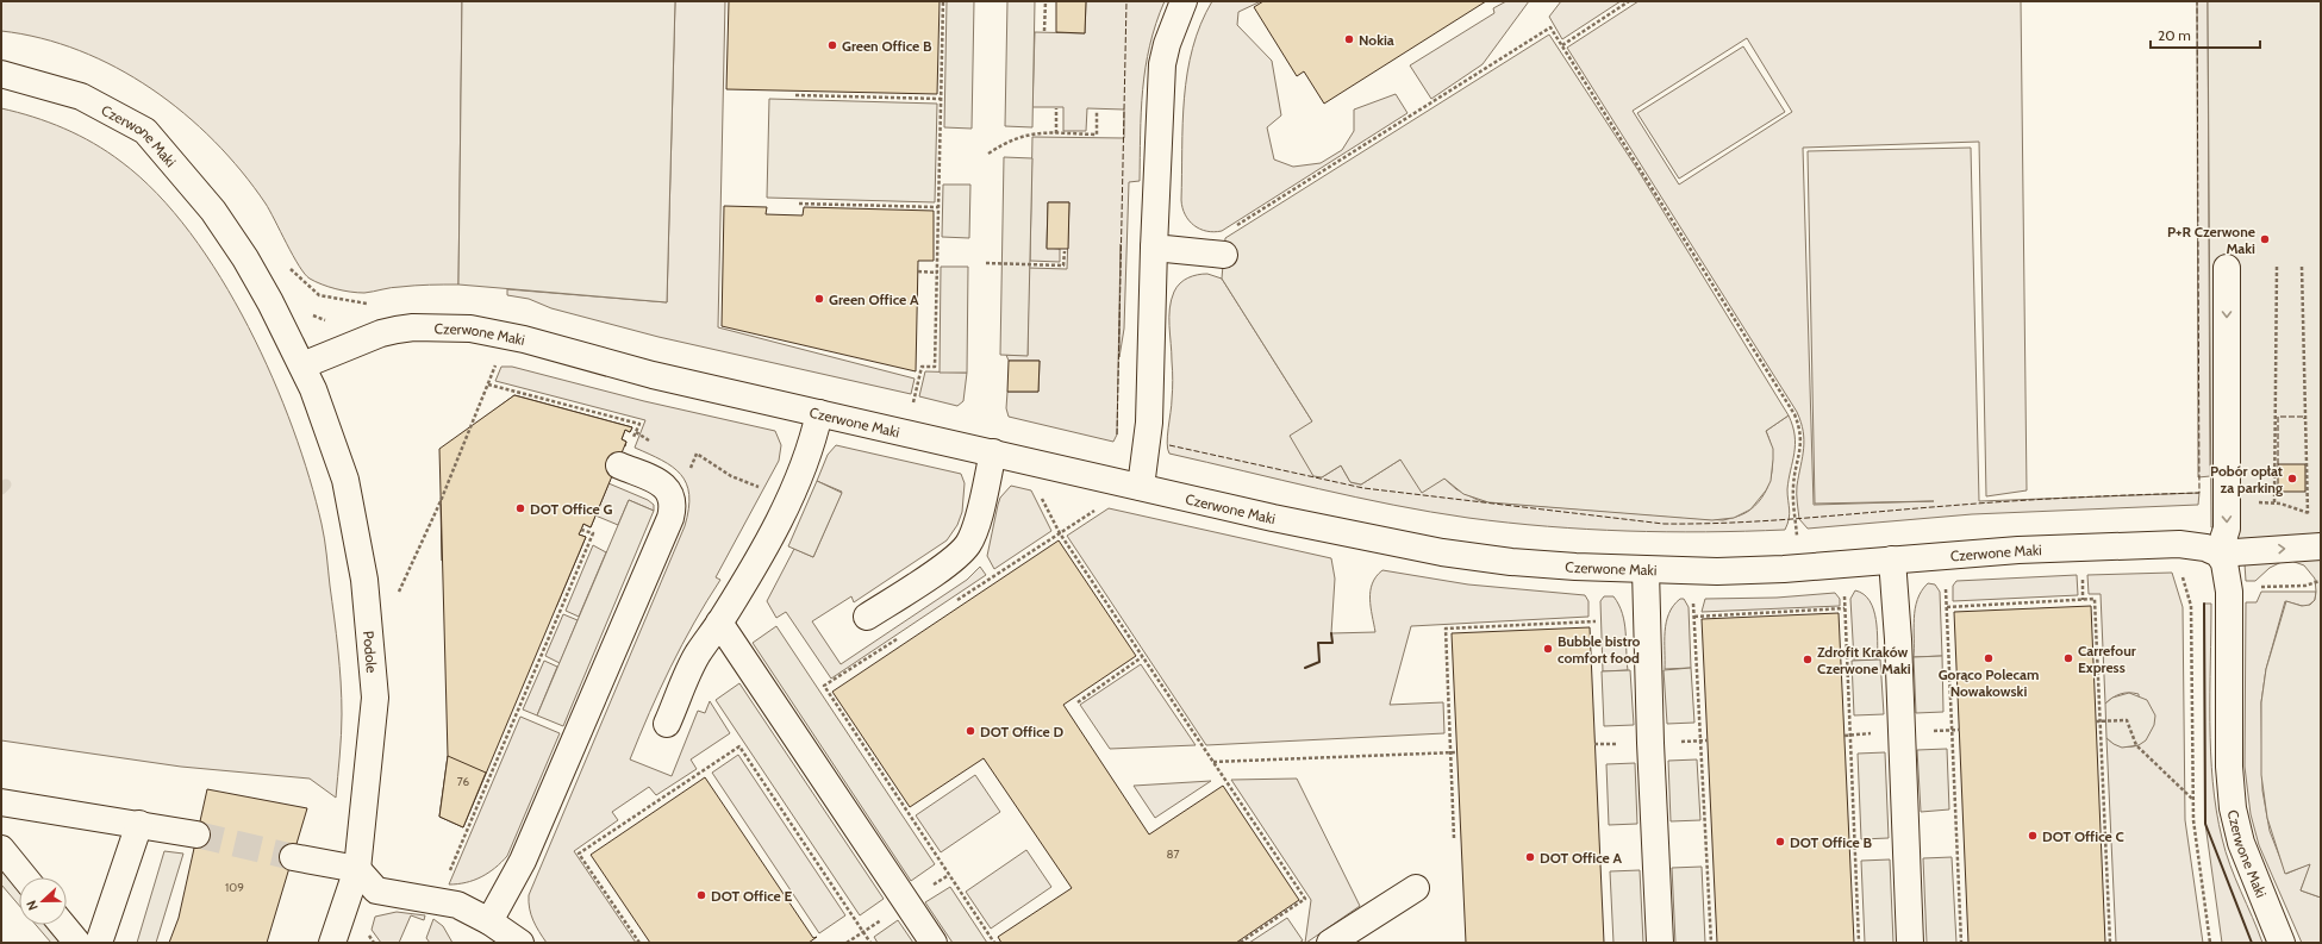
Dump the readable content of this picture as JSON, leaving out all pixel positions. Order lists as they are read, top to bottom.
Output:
{
  "streets": {
    "street": ["Czerwone Maki", "Podole"]
  },
  "crossings": [
    ["Czerwone Maki", "Podole"]
  ],
  "places": [
    "Nokia",
    "Green Office B",
    "P+R Czerwone Maki",
    "Green Office A",
    "Pobór opłat za parking",
    "DOT Office G",
    "Bubble bistro comfort food",
    "Gorąco Polecam Nowakowski",
    "Carrefour Express",
    "Zdrofit Kraków Czerwone Maki",
    "DOT Office D",
    "DOT Office C",
    "DOT Office B",
    "DOT Office A",
    "DOT Office E"
  ],
  "house_numbers": ["76", "87", "109"],
  "scale_bar": "20 m",
  "north": "left"
}
